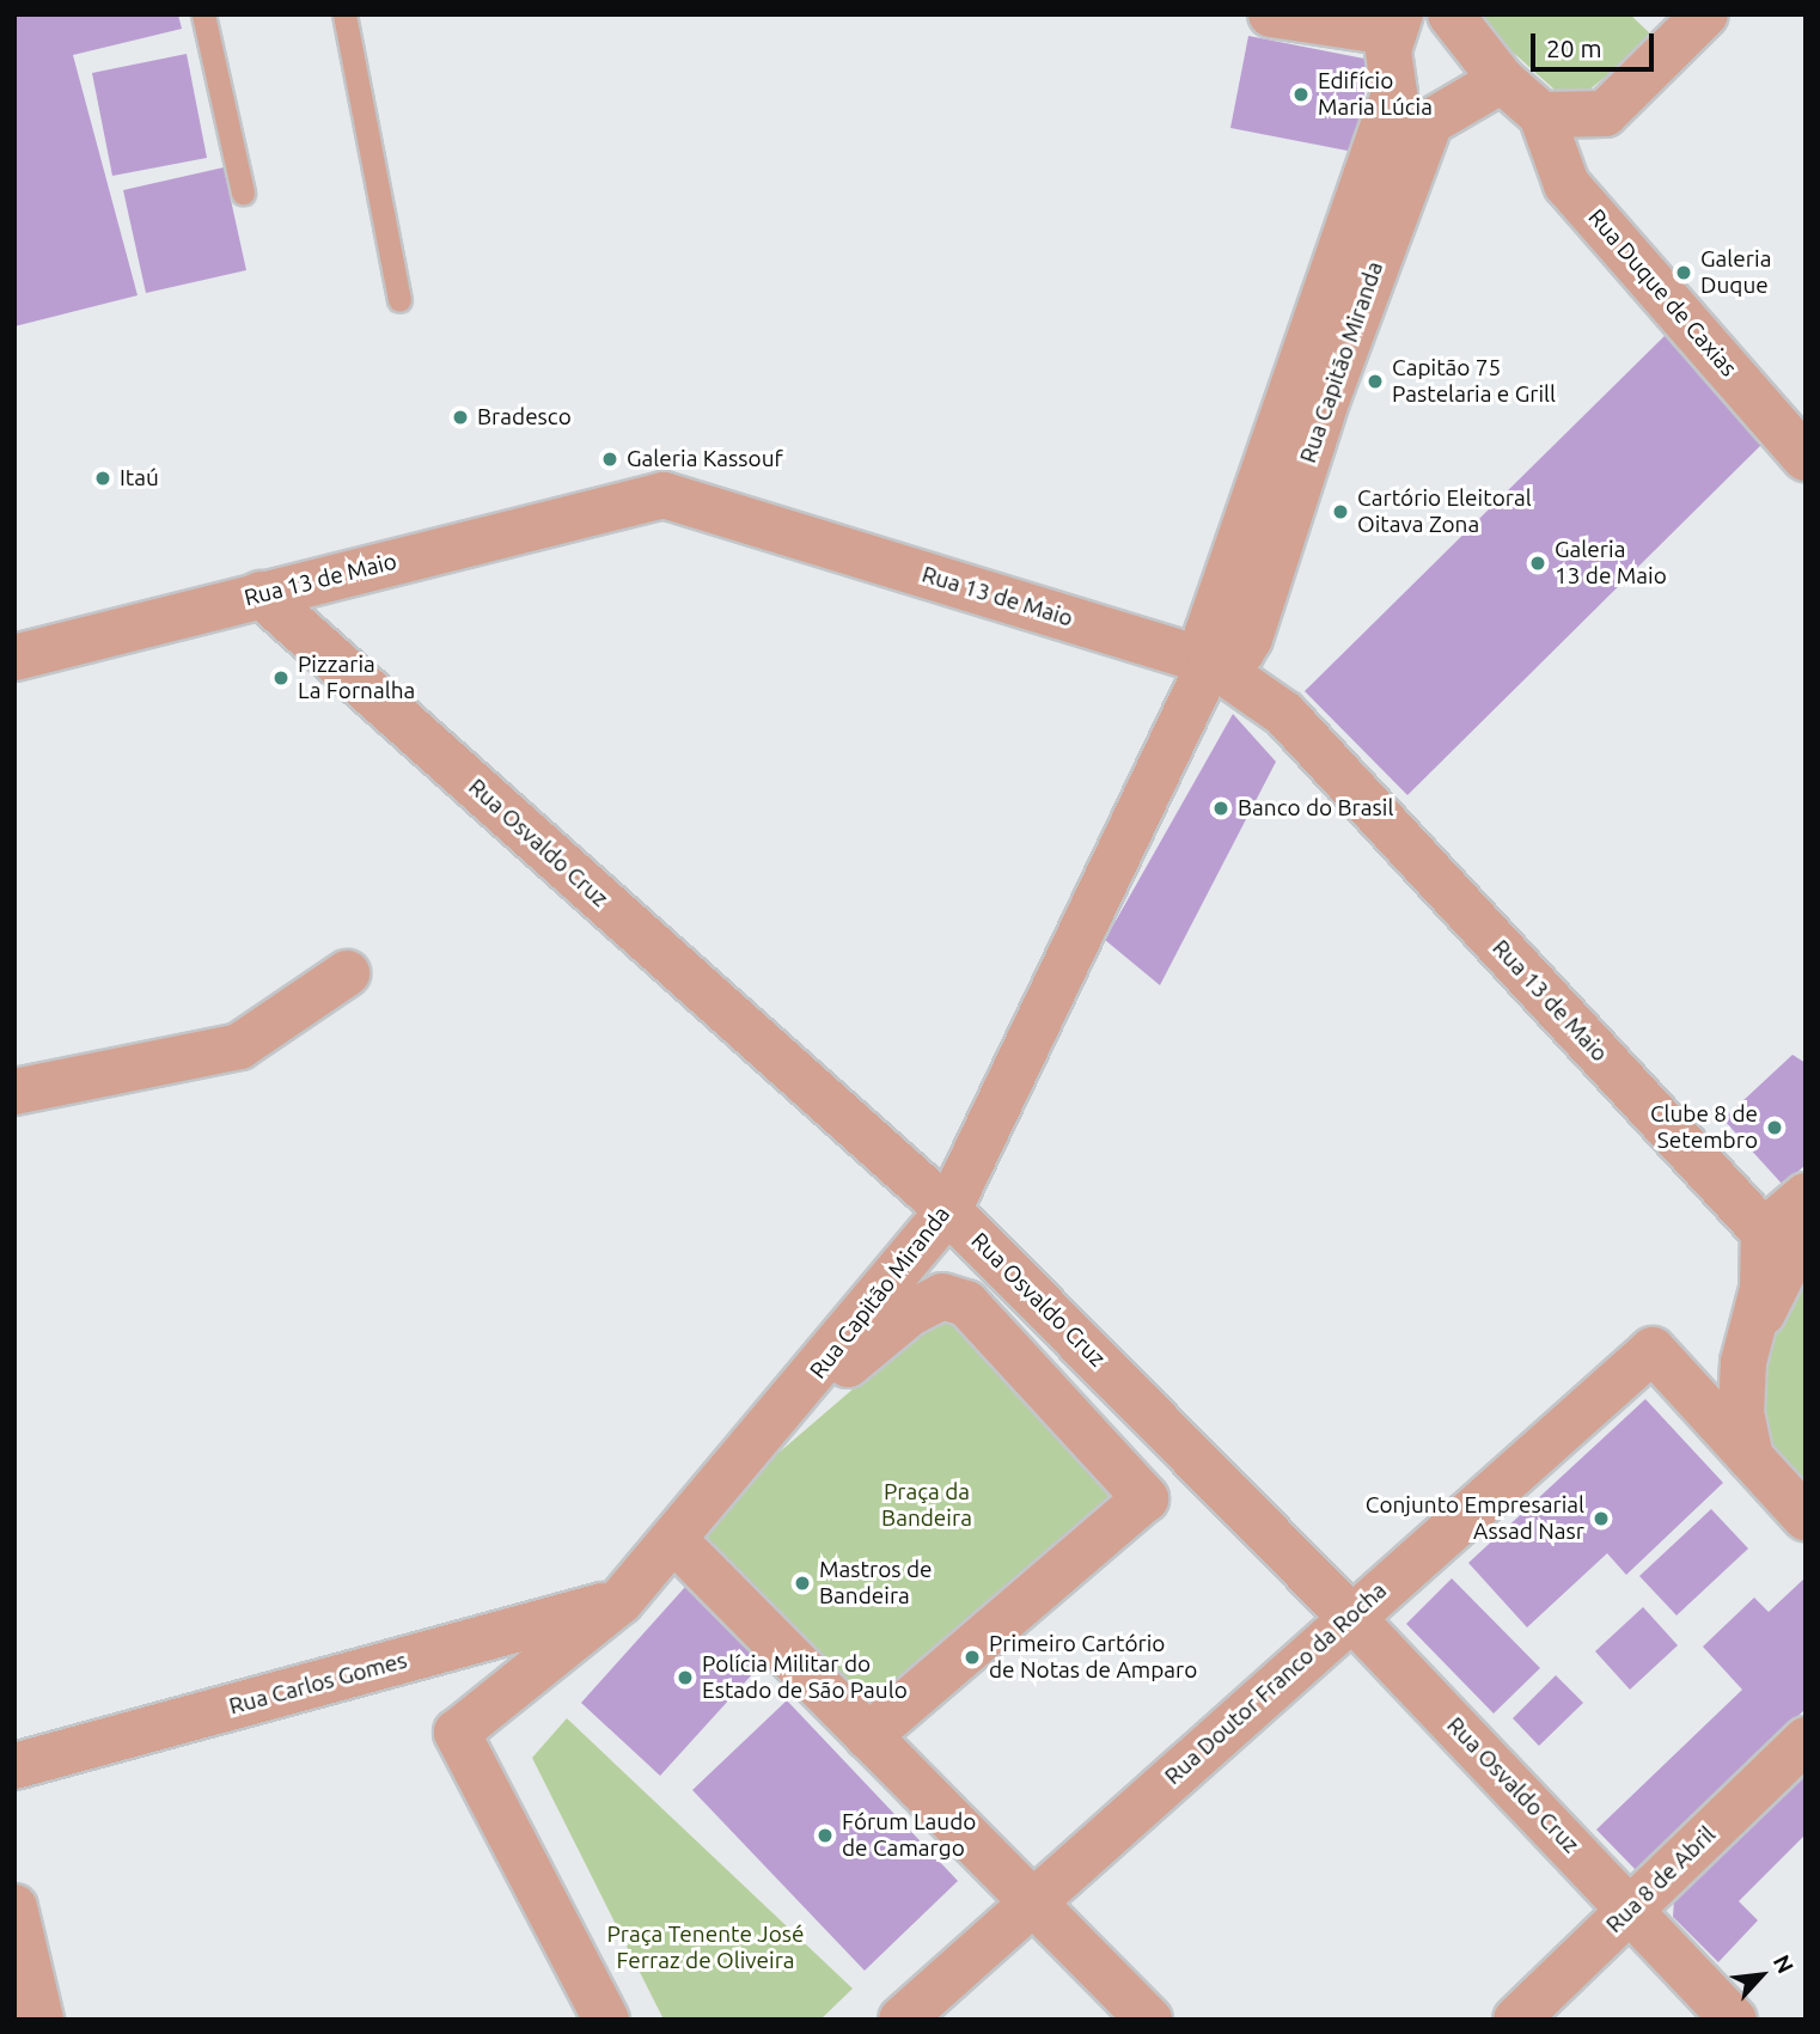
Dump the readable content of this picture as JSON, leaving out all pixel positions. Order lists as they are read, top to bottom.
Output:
{
  "streets": {
    "street": [
      "Rua Duque de Caxias",
      "Rua Capitão Miranda",
      "Rua 13 de Maio",
      "Rua Osvaldo Cruz",
      "Rua Carlos Gomes",
      "Rua Doutor Franco da Rocha",
      "Rua 8 de Abril"
    ]
  },
  "crossings": [
    ["Rua Capitão Miranda", "Rua 13 de Maio"],
    ["Rua Capitão Miranda", "Rua Osvaldo Cruz"],
    ["Rua Capitão Miranda", "Rua Carlos Gomes"],
    ["Rua 13 de Maio", "Rua Osvaldo Cruz"],
    ["Rua Osvaldo Cruz", "Rua Doutor Franco da Rocha"],
    ["Rua Osvaldo Cruz", "Rua 8 de Abril"]
  ],
  "parks": ["Praça da Bandeira", "Praça Tenente José Ferraz de Oliveira"],
  "places": [
    "Edifício Maria Lúcia",
    "Galeria Duque",
    "Capitão 75 Pastelaria e Grill",
    "Bradesco",
    "Galeria Kassouf",
    "Itaú",
    "Cartório Eleitoral Oitava Zona",
    "Galeria 13 de Maio",
    "Pizzaria La Fornalha",
    "Banco do Brasil",
    "Clube 8 de Setembro",
    "Conjunto Empresarial Assad Nasr",
    "Mastros de Bandeira",
    "Primeiro Cartório de Notas de Amparo",
    "Polícia Militar do Estado de São Paulo",
    "Fórum Laudo de Camargo"
  ],
  "scale_bar": "20 m",
  "north": "top right"
}
